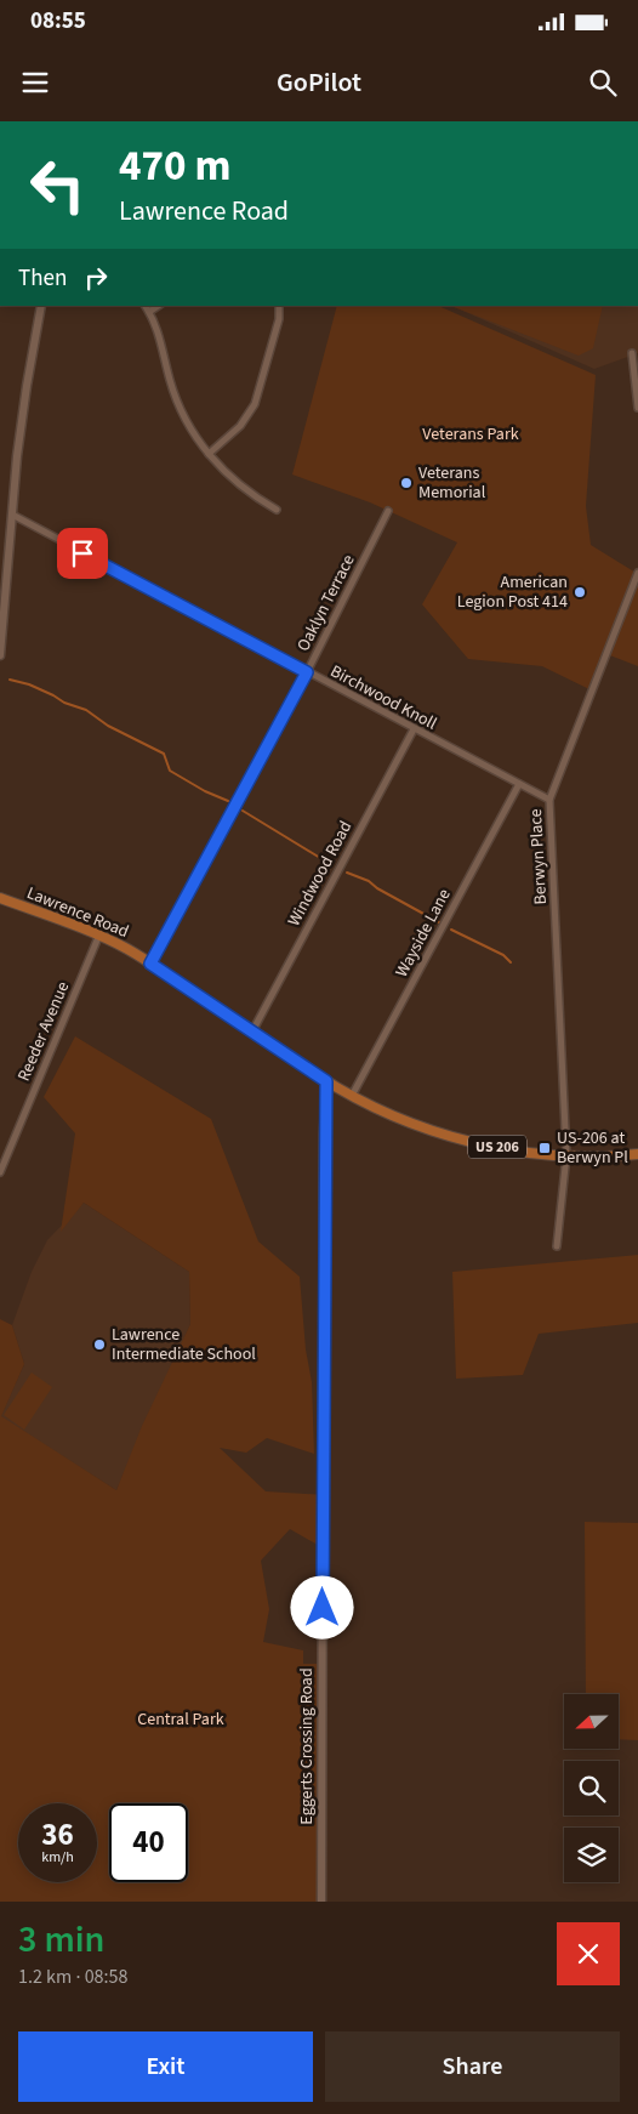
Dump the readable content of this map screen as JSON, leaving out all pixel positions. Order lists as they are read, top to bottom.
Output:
{
  "streets": {
    "main road": ["Lawrence Road", "US 206"],
    "street": [
      "Oaklyn Terrace",
      "Birchwood Knoll",
      "Berwyn Place",
      "Windwood Road",
      "Wayside Lane",
      "Reeder Avenue",
      "Eggerts Crossing Road"
    ]
  },
  "crossings": [
    ["Oaklyn Terrace", "Birchwood Knoll"],
    ["Oaklyn Terrace", "Lawrence Road"],
    ["Birchwood Knoll", "Berwyn Place"],
    ["Birchwood Knoll", "Windwood Road"],
    ["Birchwood Knoll", "Wayside Lane"],
    ["Berwyn Place", "Lawrence Road"],
    ["Windwood Road", "Lawrence Road"],
    ["Lawrence Road", "Wayside Lane"],
    ["Lawrence Road", "Reeder Avenue"],
    ["Lawrence Road", "Eggerts Crossing Road"]
  ],
  "parks": ["Veterans Park", "Central Park"],
  "places": {
    "other": ["Veterans Memorial", "American Legion Post 414", "Lawrence Intermediate School"],
    "transit": ["US-206 at Berwyn Pl"]
  },
  "north": "left",
  "page": {
    "status": "08:55",
    "header": "GoPilot",
    "turn": ["470 m", "Lawrence Road"],
    "then": "Then",
    "speed": "36 km/h",
    "limit": "40",
    "heading": ["3 min", "1.2 km · 08:58"],
    "buttons": ["Exit", "Share"]
  }
}
